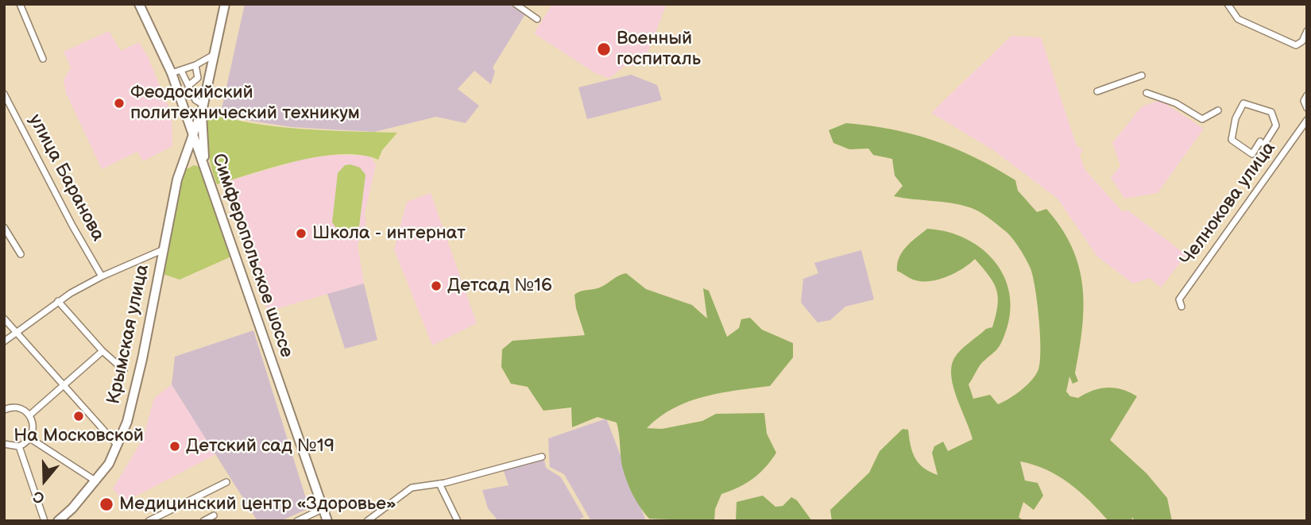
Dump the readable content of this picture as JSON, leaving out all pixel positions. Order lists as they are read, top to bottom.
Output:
{
  "streets": {
    "main road": ["Симферопольское шоссе", "Крымская улица"],
    "street": ["улица Баранова", "Челнокова улица"]
  },
  "crossings": [
    ["Симферопольское шоссе", "Крымская улица"]
  ],
  "places": [
    "Военный госпиталь",
    "Феодосийский политехнический техникум",
    "Школа - интернат",
    "Детсад №16",
    "На Московской",
    "Детский сад №19",
    "Медицинский центр «Здоровье»"
  ],
  "north": "bottom"
}
